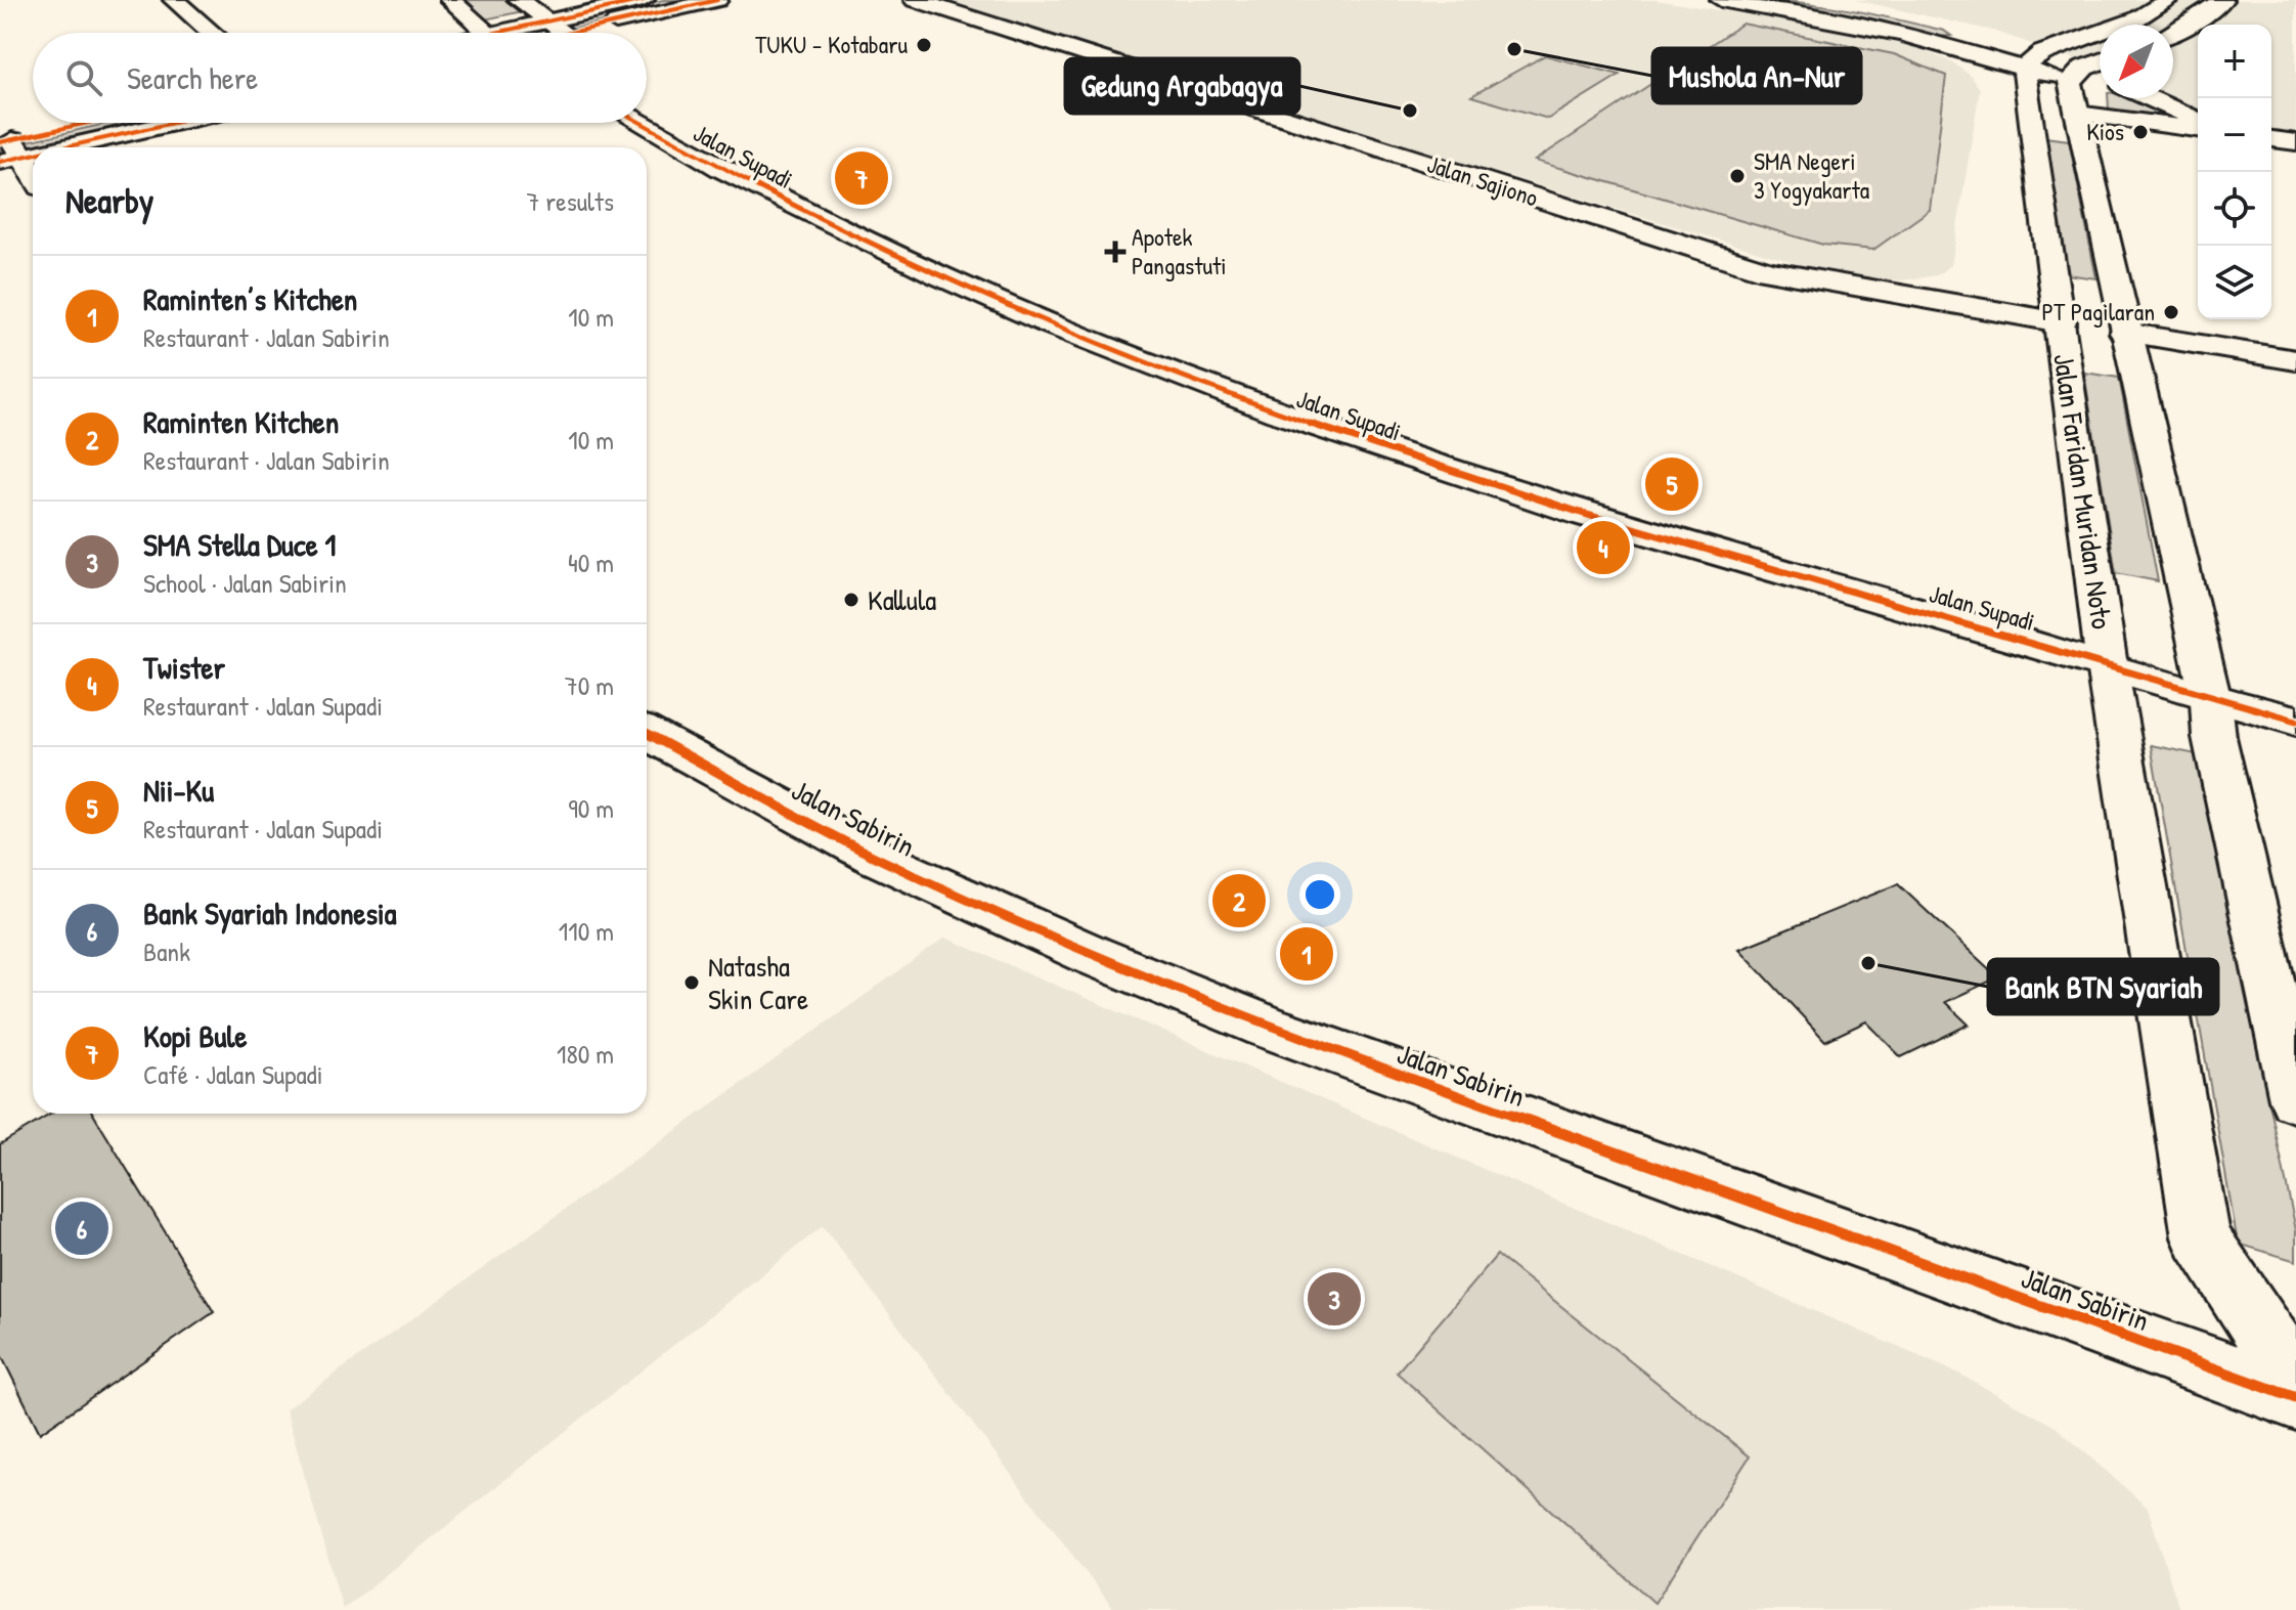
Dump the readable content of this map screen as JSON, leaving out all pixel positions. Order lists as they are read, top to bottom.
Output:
{
  "streets": {
    "street": [
      "Jalan Supadi",
      "Jalan Sajiono",
      "Jalan Faridan Muridan Noto",
      "Jalan Sabirin"
    ]
  },
  "crossings": [
    ["Jalan Supadi", "Jalan Faridan Muridan Noto"],
    ["Jalan Sajiono", "Jalan Faridan Muridan Noto"]
  ],
  "places": {
    "other": [
      "TUKU - Kotabaru",
      "Mushola An-Nur",
      "Gedung Argabagya",
      "Kios",
      "SMA Negeri 3 Yogyakarta",
      "PT Pagilaran",
      "Kallula",
      "Bank BTN Syariah",
      "Natasha Skin Care"
    ],
    "health": ["Apotek Pangastuti"]
  },
  "north": "bottom left",
  "page": {
    "map_buttons": ["+", "−"],
    "search": "Search here",
    "pins": [
      "7",
      "5",
      "4",
      "2",
      "1",
      "6",
      "3"
    ],
    "heading": ["Nearby", "7 results"],
    "list": [
      {
        "mark": "1",
        "name": "Raminten’s Kitchen",
        "note": "Restaurant · Jalan Sabirin",
        "value": "10 m"
      },
      {
        "mark": "2",
        "name": "Raminten Kitchen",
        "note": "Restaurant · Jalan Sabirin",
        "value": "10 m"
      },
      {
        "mark": "3",
        "name": "SMA Stella Duce 1",
        "note": "School · Jalan Sabirin",
        "value": "40 m"
      },
      {
        "mark": "4",
        "name": "Twister",
        "note": "Restaurant · Jalan Supadi",
        "value": "70 m"
      },
      {
        "mark": "5",
        "name": "Nii-Ku",
        "note": "Restaurant · Jalan Supadi",
        "value": "90 m"
      },
      {
        "mark": "6",
        "name": "Bank Syariah Indonesia",
        "note": "Bank",
        "value": "110 m"
      },
      {
        "mark": "7",
        "name": "Kopi Bule",
        "note": "Café · Jalan Supadi",
        "value": "180 m"
      }
    ]
  }
}
